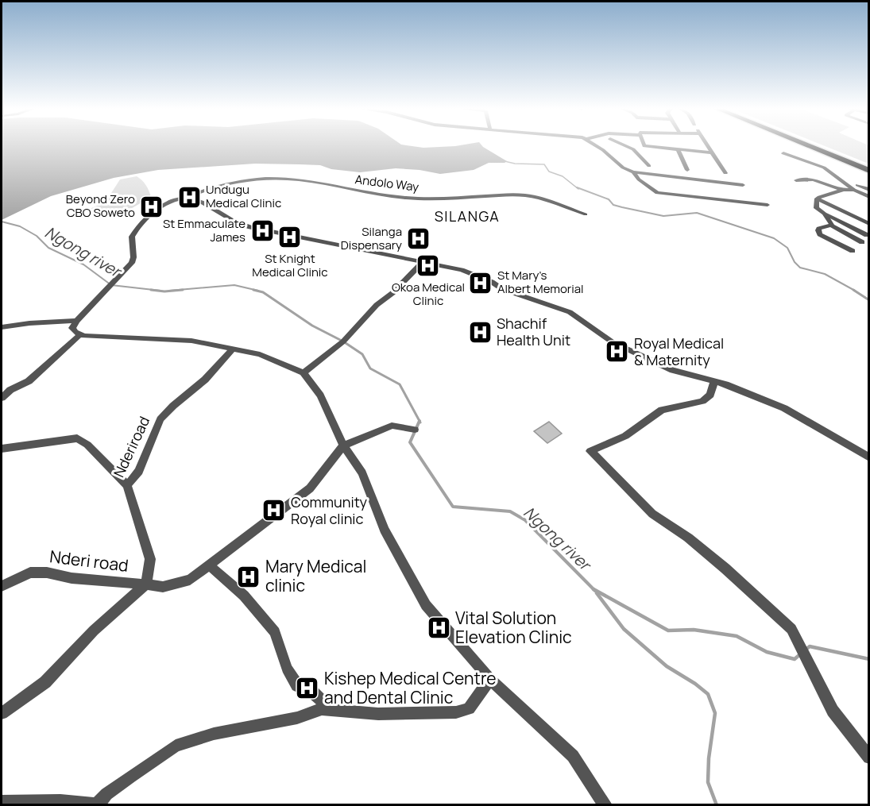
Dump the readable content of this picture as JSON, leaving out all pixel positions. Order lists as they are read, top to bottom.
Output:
{
  "streets": {
    "street": ["Andolo Way", "Nderiroad", "Nderi road"]
  },
  "crossings": [
    ["Nderiroad", "Nderi road"]
  ],
  "districts": ["SILANGA"],
  "water": ["Ngong river"],
  "places": {
    "hospital": [
      "Undugu Medical Clinic",
      "Beyond Zero CBO Soweto",
      "St Emmaculate James",
      "St Knight Medical Clinic",
      "Silanga Dispensary",
      "Okoa Medical Clinic",
      "St Mary's Albert Memorial",
      "Shachif Health Unit",
      "Royal Medical & Maternity",
      "Community Royal clinic",
      "Mary Medical clinic",
      "Vital Solution Elevation Clinic",
      "Kishep Medical Centre and Dental Clinic"
    ]
  }
}
